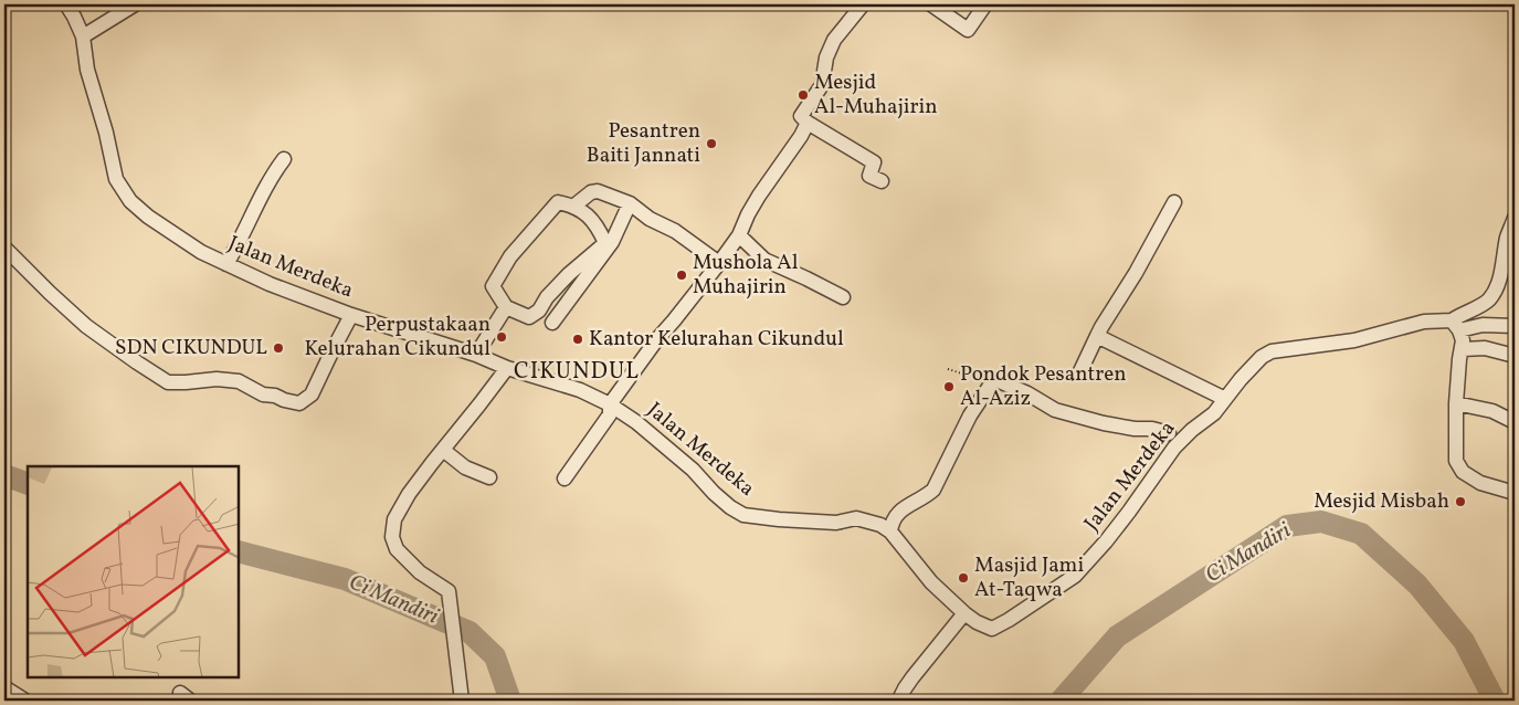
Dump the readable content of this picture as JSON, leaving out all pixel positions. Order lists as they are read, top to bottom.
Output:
{
  "streets": {
    "street": ["Jalan Merdeka"]
  },
  "districts": ["CIKUNDUL"],
  "water": ["Ci Mandiri"],
  "places": [
    "Mesjid Al-Muhajirin",
    "Pesantren Baiti Jannati",
    "Mushola Al Muhajirin",
    "Perpustakaan Kelurahan Cikundul",
    "Kantor Kelurahan Cikundul",
    "SDN CIKUNDUL",
    "Pondok Pesantren Al-Aziz",
    "Mesjid Misbah",
    "Masjid Jami At-Taqwa"
  ]
}
